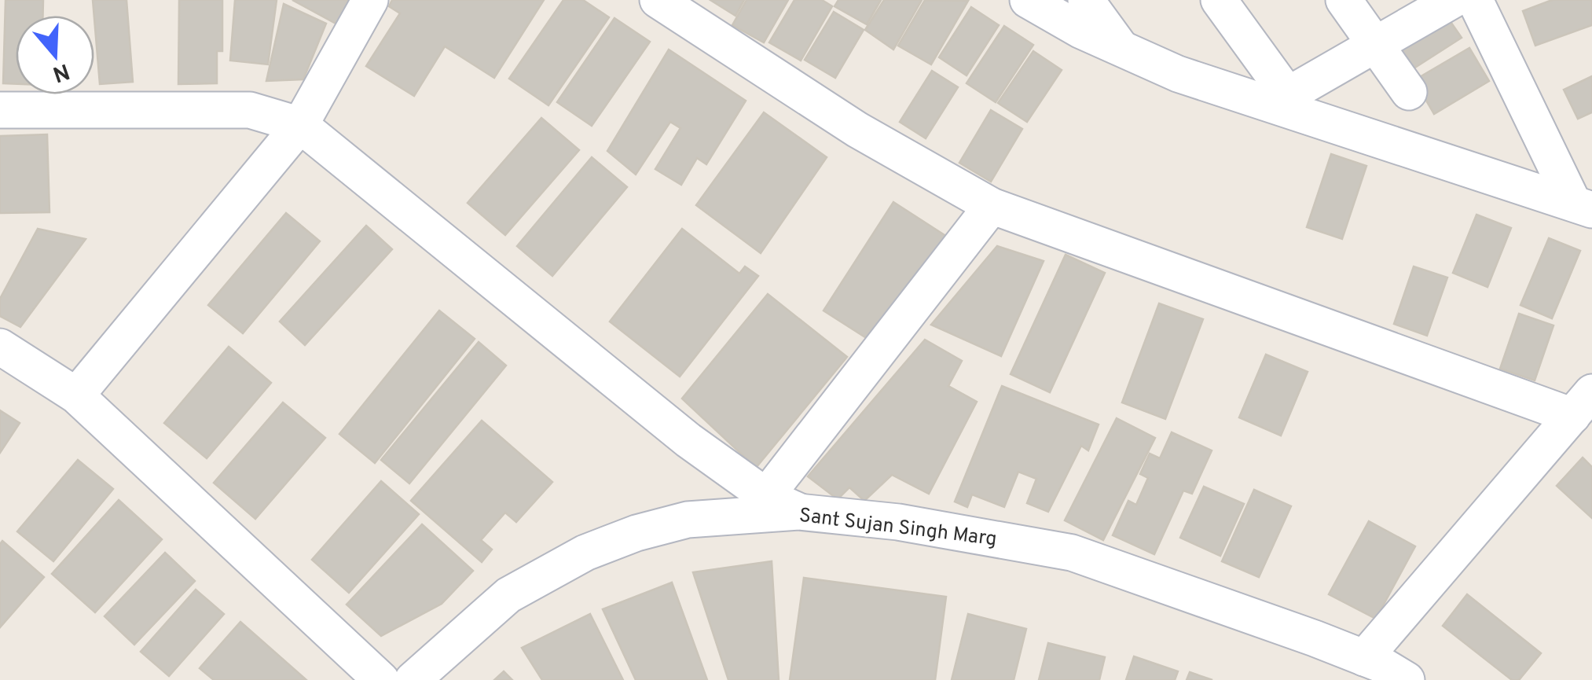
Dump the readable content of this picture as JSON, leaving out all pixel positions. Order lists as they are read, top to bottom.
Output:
{
  "streets": {
    "street": ["Sant Sujan Singh Marg"]
  },
  "north": "bottom"
}
